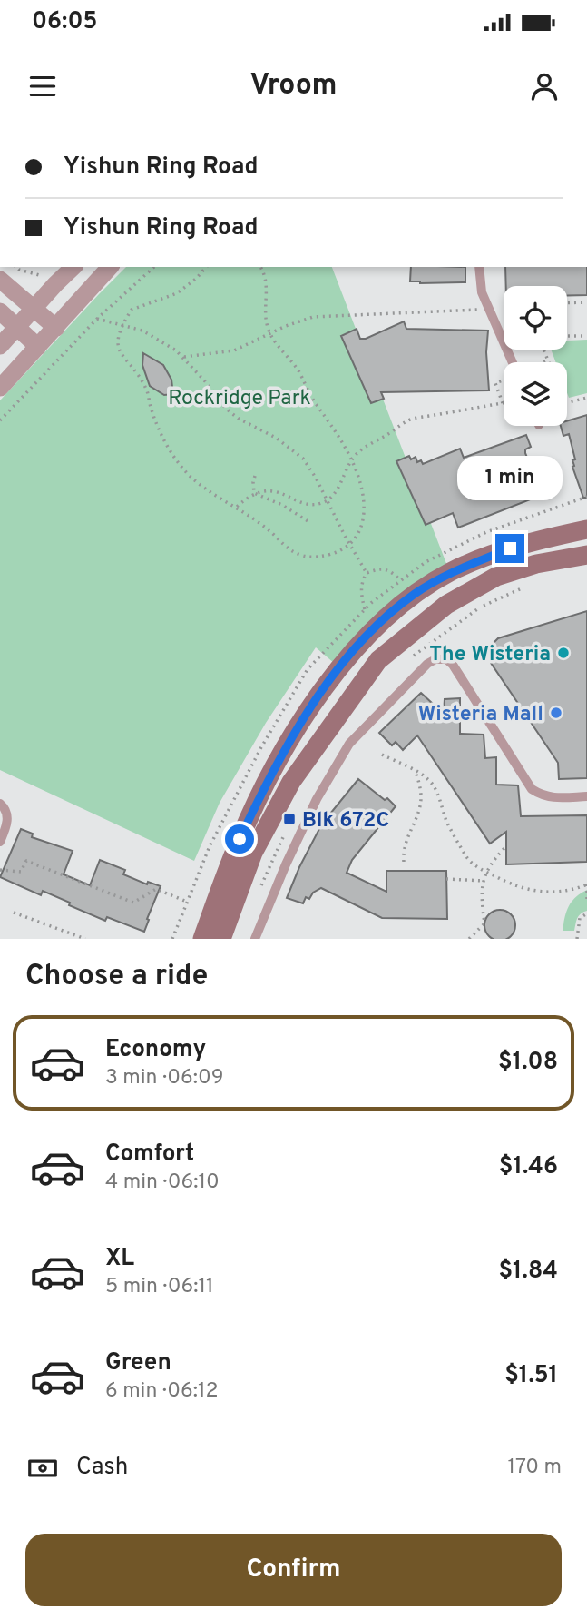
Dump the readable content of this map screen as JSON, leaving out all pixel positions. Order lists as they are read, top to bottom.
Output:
{
  "parks": ["Rockridge Park"],
  "places": {
    "other": ["The Wisteria", "Wisteria Mall"],
    "transit": ["Blk 672C"]
  },
  "page": {
    "status": "06:05",
    "header": "Vroom",
    "banner": ["Yishun Ring Road", "Yishun Ring Road"],
    "bubble": "1 min",
    "heading": "Choose a ride",
    "list": [
      {
        "name": "Economy",
        "note": "3 min · 06:09",
        "value": "$1.08"
      },
      {
        "name": "Comfort",
        "note": "4 min · 06:10",
        "value": "$1.46"
      },
      {
        "name": "XL",
        "note": "5 min · 06:11",
        "value": "$1.84"
      },
      {
        "name": "Green",
        "note": "6 min · 06:12",
        "value": "$1.51"
      }
    ],
    "pay": ["Cash", "170 m"],
    "buttons": "Confirm"
  }
}
